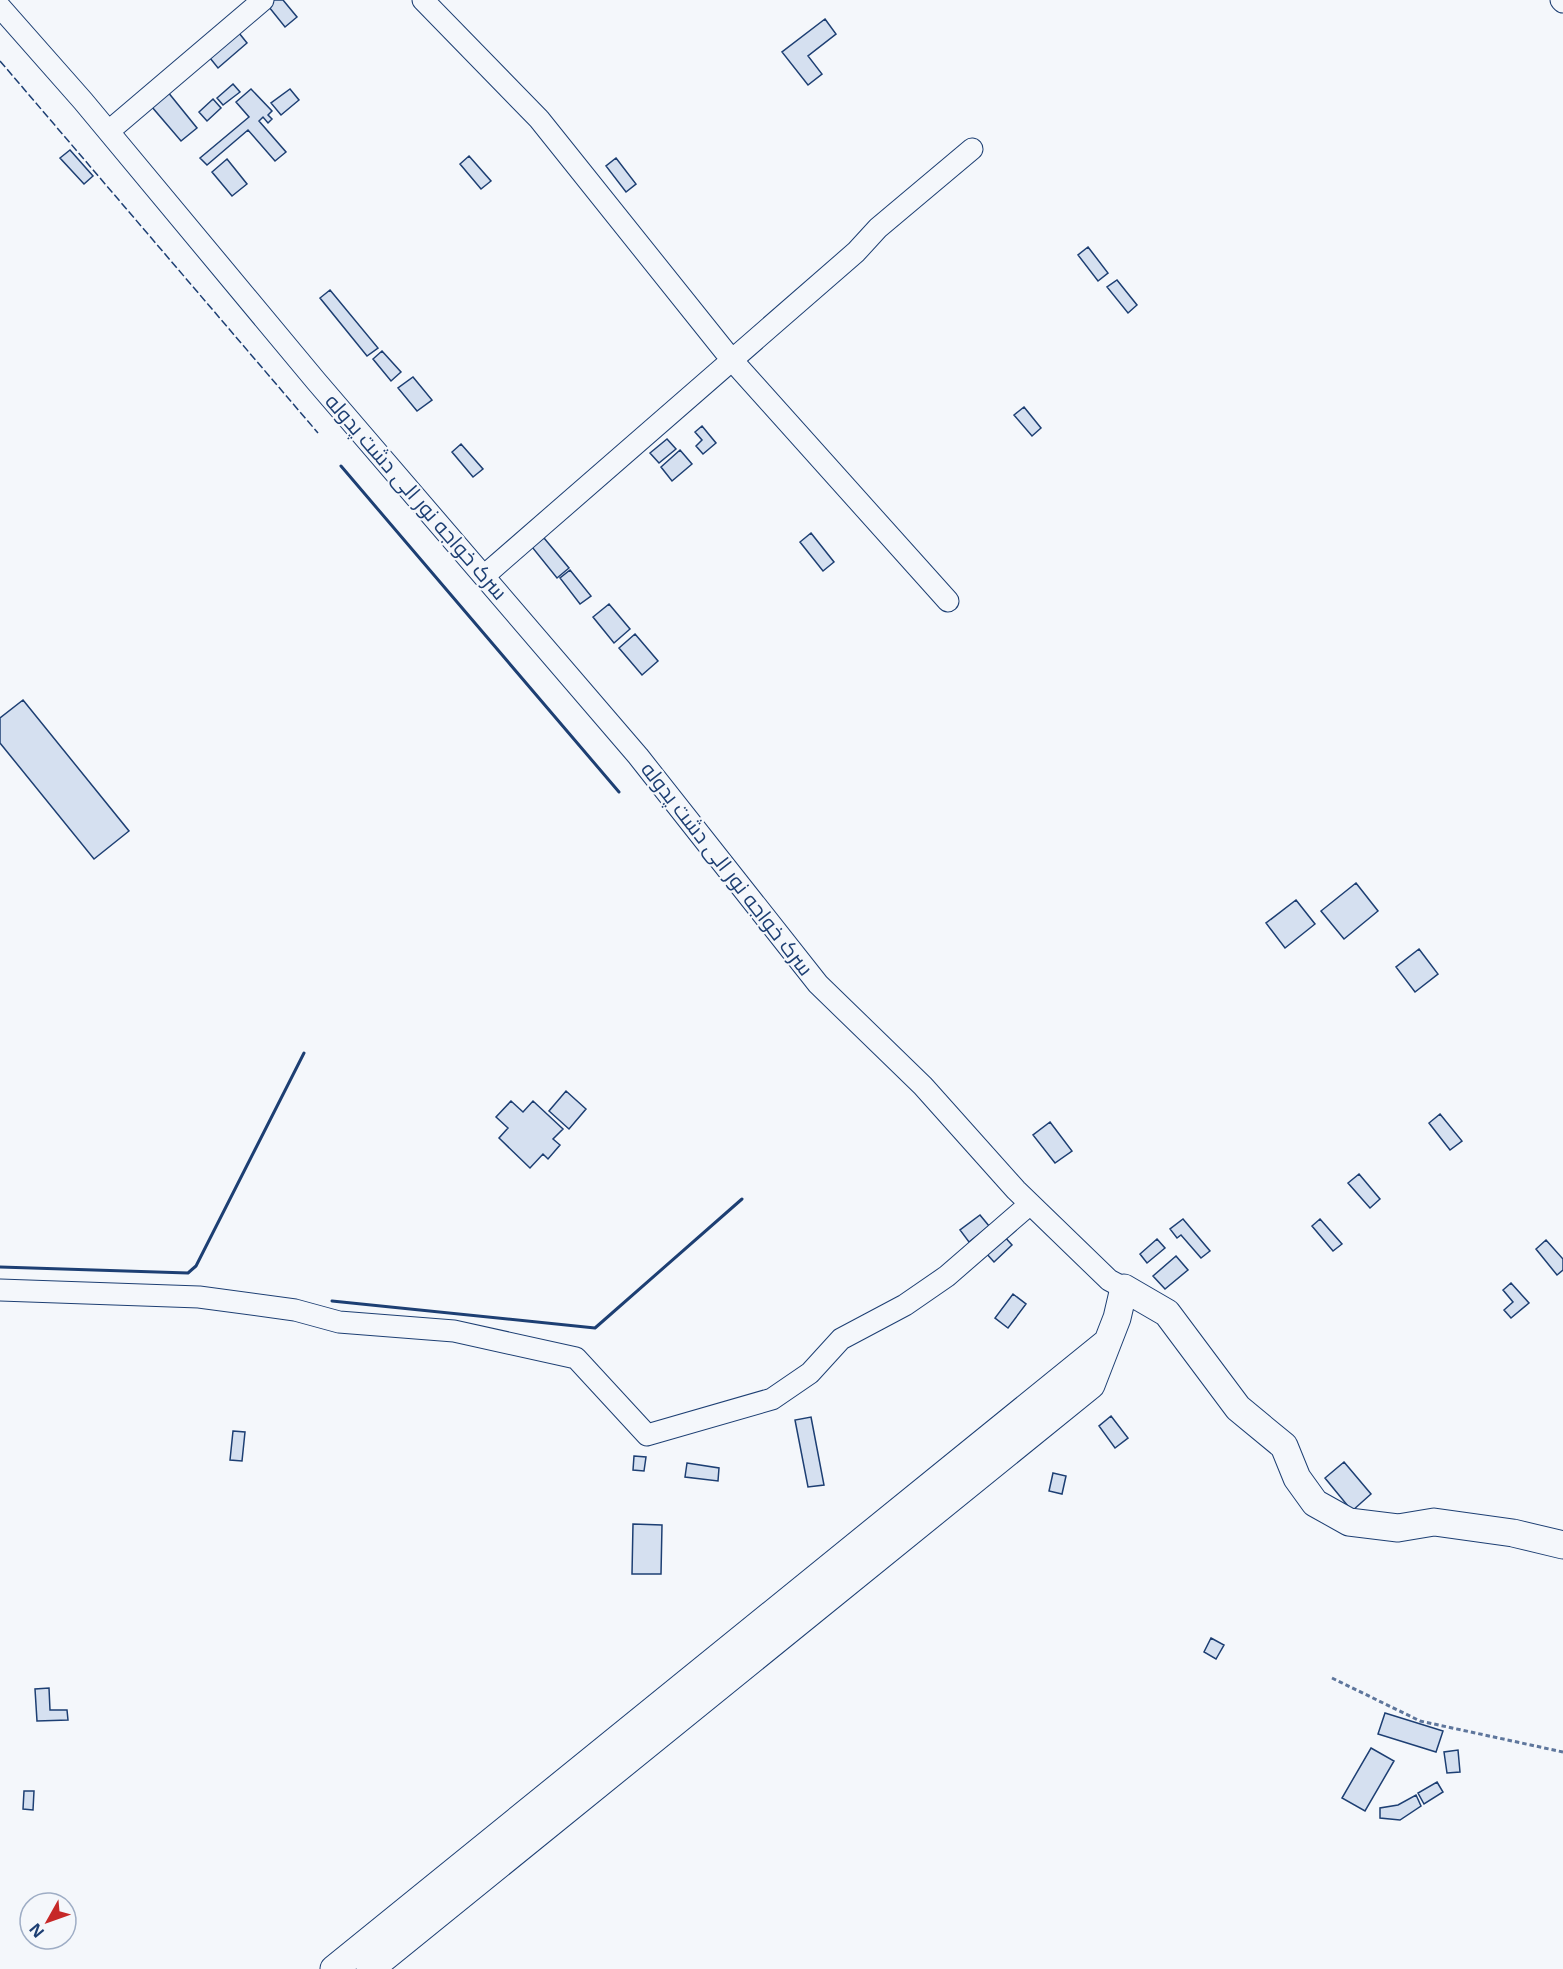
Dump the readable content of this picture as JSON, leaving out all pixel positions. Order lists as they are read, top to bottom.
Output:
{
  "streets": {
    "main road": ["سرک خواجه نور الی دشت پدوله"]
  },
  "north": "bottom left"
}
